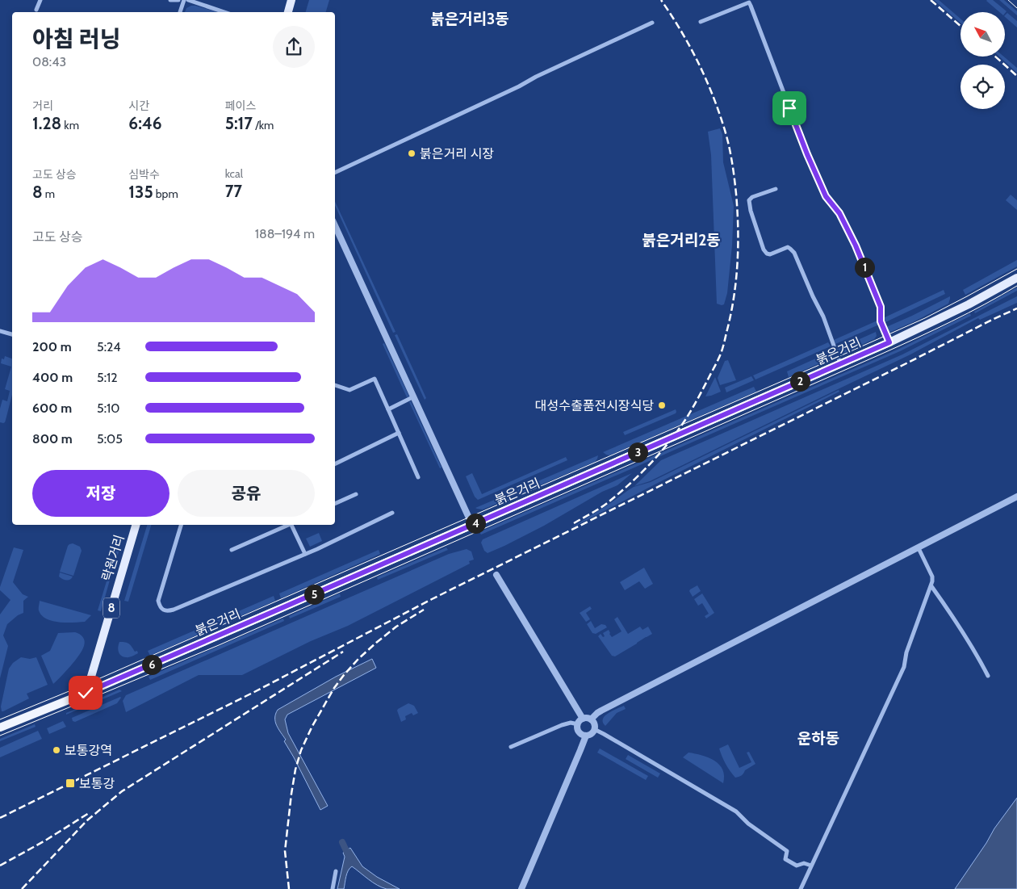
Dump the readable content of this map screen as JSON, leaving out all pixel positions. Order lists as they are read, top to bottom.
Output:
{
  "streets": {
    "highway": ["붉은거리"],
    "main road": ["락원거리", "8"]
  },
  "crossings": [
    ["붉은거리", "락원거리"]
  ],
  "districts": ["붉은거리3동", "붉은거리2동", "운하동"],
  "places": {
    "other": ["붉은거리 시장", "대성수출품전시장식당", "보통강역"],
    "transit": ["보통강"]
  },
  "north": "top left",
  "page": {
    "heading": ["아침 러닝", "08:43"],
    "stats": [
      ["거리", "1.28 km"],
      ["시간", "6:46"],
      ["페이스", "5:17 /km"],
      ["고도 상승", "8 m"],
      ["심박수", "135 bpm"],
      ["kcal", "77"]
    ],
    "chart": ["고도 상승", "188–194 m"],
    "pins": [
      "1",
      "2",
      "3",
      "4",
      "5",
      "6"
    ],
    "list": [
      {
        "name": "200 m",
        "note": "5:24"
      },
      {
        "name": "400 m",
        "note": "5:12"
      },
      {
        "name": "600 m",
        "note": "5:10"
      },
      {
        "name": "800 m",
        "note": "5:05"
      }
    ],
    "buttons": ["저장", "공유"]
  }
}
